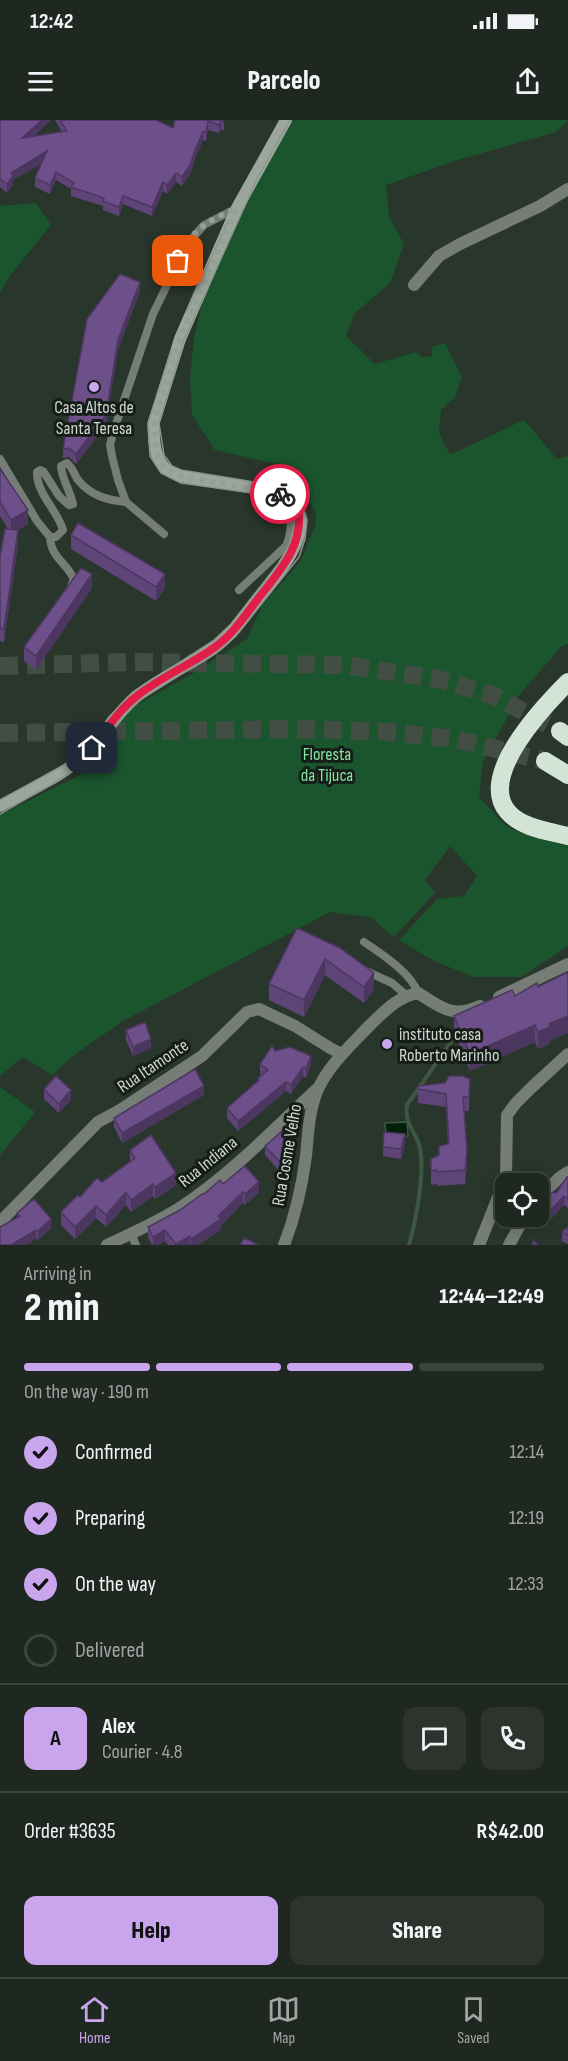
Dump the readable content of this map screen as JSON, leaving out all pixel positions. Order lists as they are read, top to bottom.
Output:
{
  "streets": {
    "street": ["Rua Itamonte", "Rua Cosme Velho", "Rua Indiana"]
  },
  "crossings": [
    ["Rua Itamonte", "Rua Cosme Velho"],
    ["Rua Cosme Velho", "Rua Indiana"]
  ],
  "parks": ["Floresta da Tijuca"],
  "places": ["Casa Altos de Santa Teresa", "instituto casa Roberto Marinho"],
  "page": {
    "status": "12:42",
    "header": "Parcelo",
    "heading": ["2 min", "Arriving in", "12:44–12:49"],
    "panel": [
      "Alex",
      "Courier · 4.8",
      "Order #3635",
      "R$42.00"
    ],
    "bar": "On the way · 190 m",
    "list": [
      ["Confirmed", "12:14"],
      ["Preparing", "12:19"],
      ["On the way", "12:33"],
      "Delivered"
    ],
    "round": "A",
    "buttons": ["Help", "Share"],
    "tabs": ["Home", "Map", "Saved"]
  }
}
